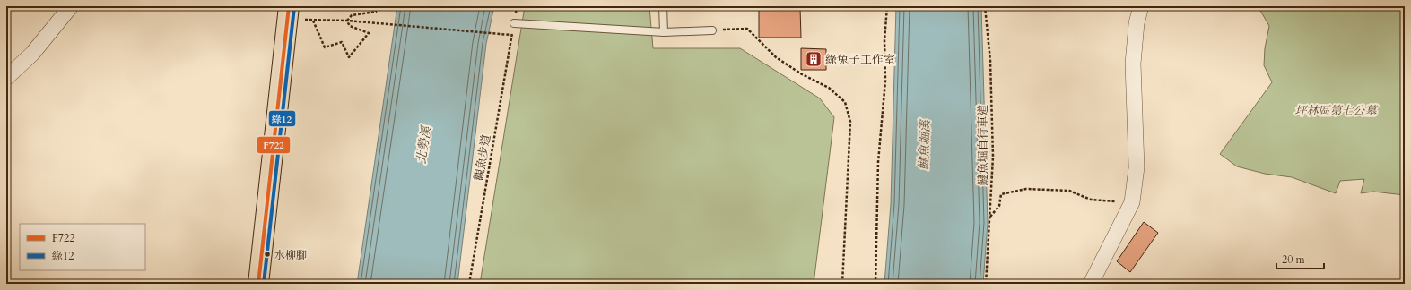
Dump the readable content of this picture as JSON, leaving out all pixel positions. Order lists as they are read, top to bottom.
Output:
{
  "streets": {
    "path": ["𩻸魚堀自行車道", "觀魚步道"]
  },
  "water": ["北勢溪", "𩻸魚堀溪"],
  "parks": ["坪林區第七公墓"],
  "places": {
    "building": ["綠兔子工作室"],
    "other": ["水柳腳"]
  },
  "lines": ["transit line F722", "transit line 綠12"],
  "legend": ["F722", "綠12"],
  "scale_bar": "20 m"
}
